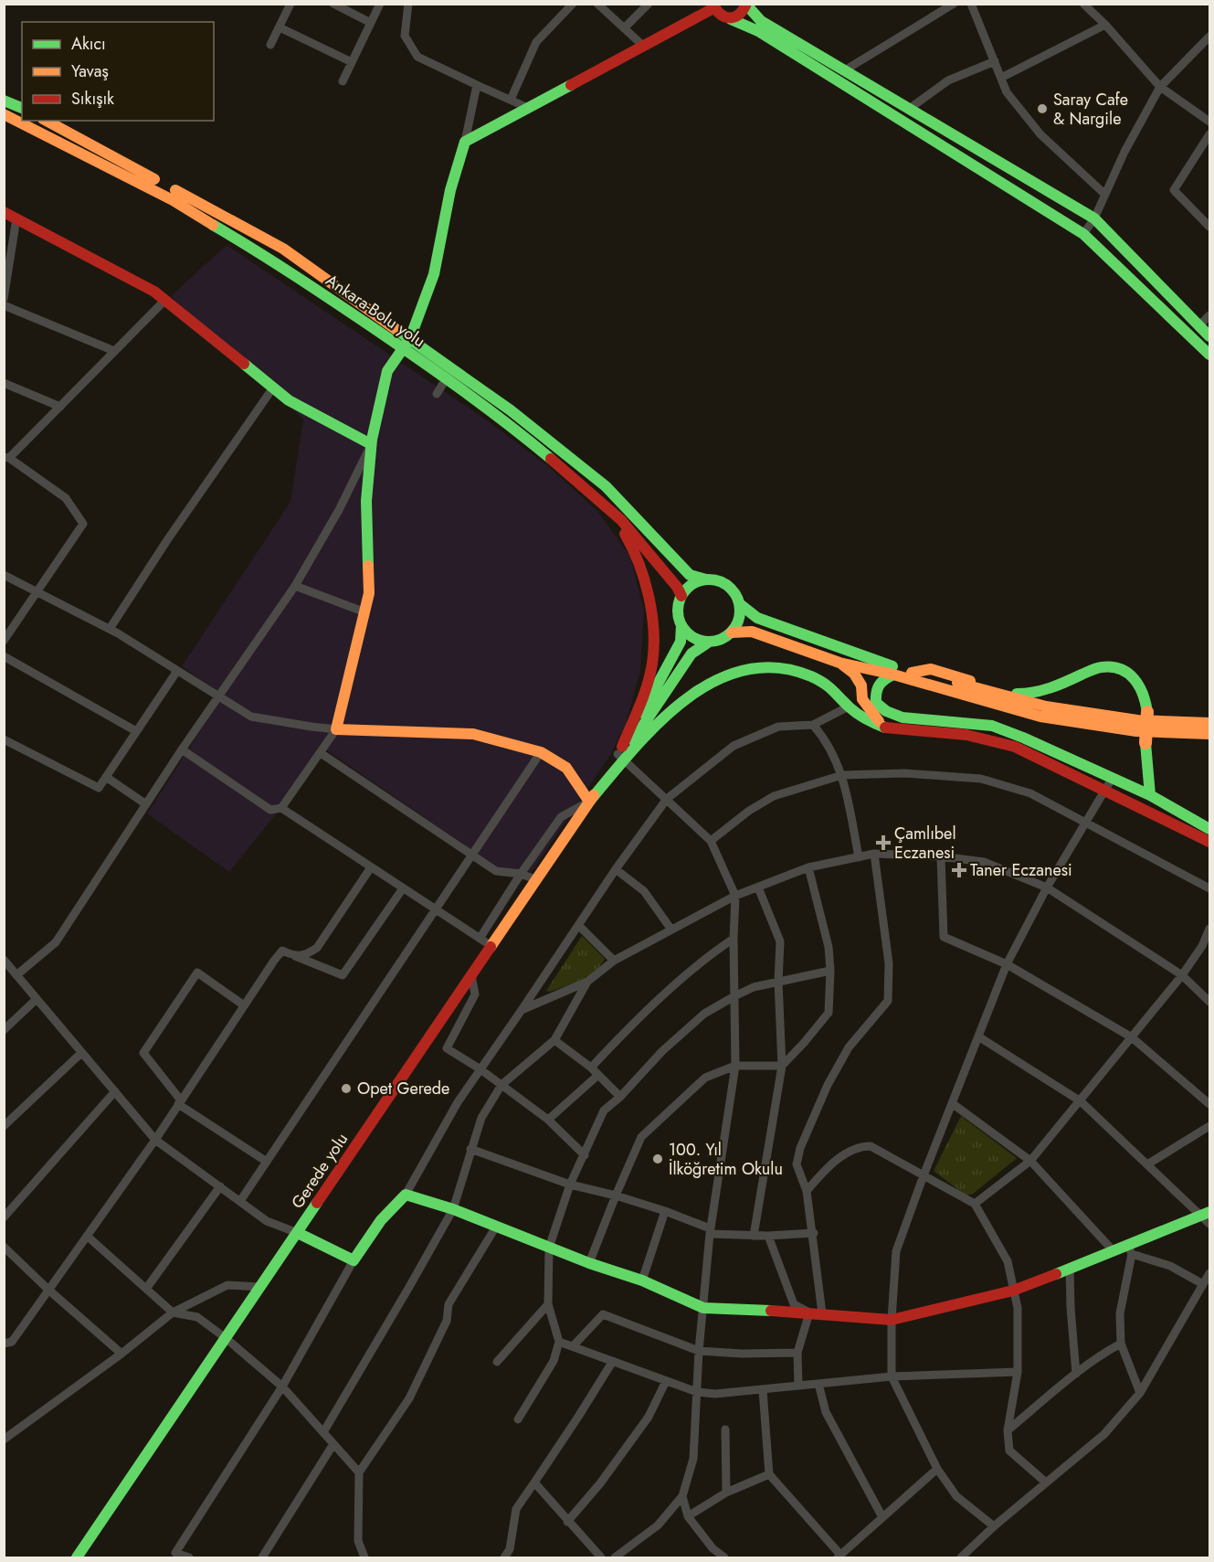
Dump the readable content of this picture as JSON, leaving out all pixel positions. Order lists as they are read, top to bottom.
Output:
{
  "streets": {
    "main road": ["Ankara-Bolu yolu", "Gerede yolu"]
  },
  "places": {
    "other": ["Saray Cafe & Nargile", "Opet Gerede", "100. Yıl İlköğretim Okulu"],
    "health": ["Çamlıbel Eczanesi", "Taner Eczanesi"]
  },
  "legend": ["Akıcı", "Yavaş", "Sıkışık"]
}
